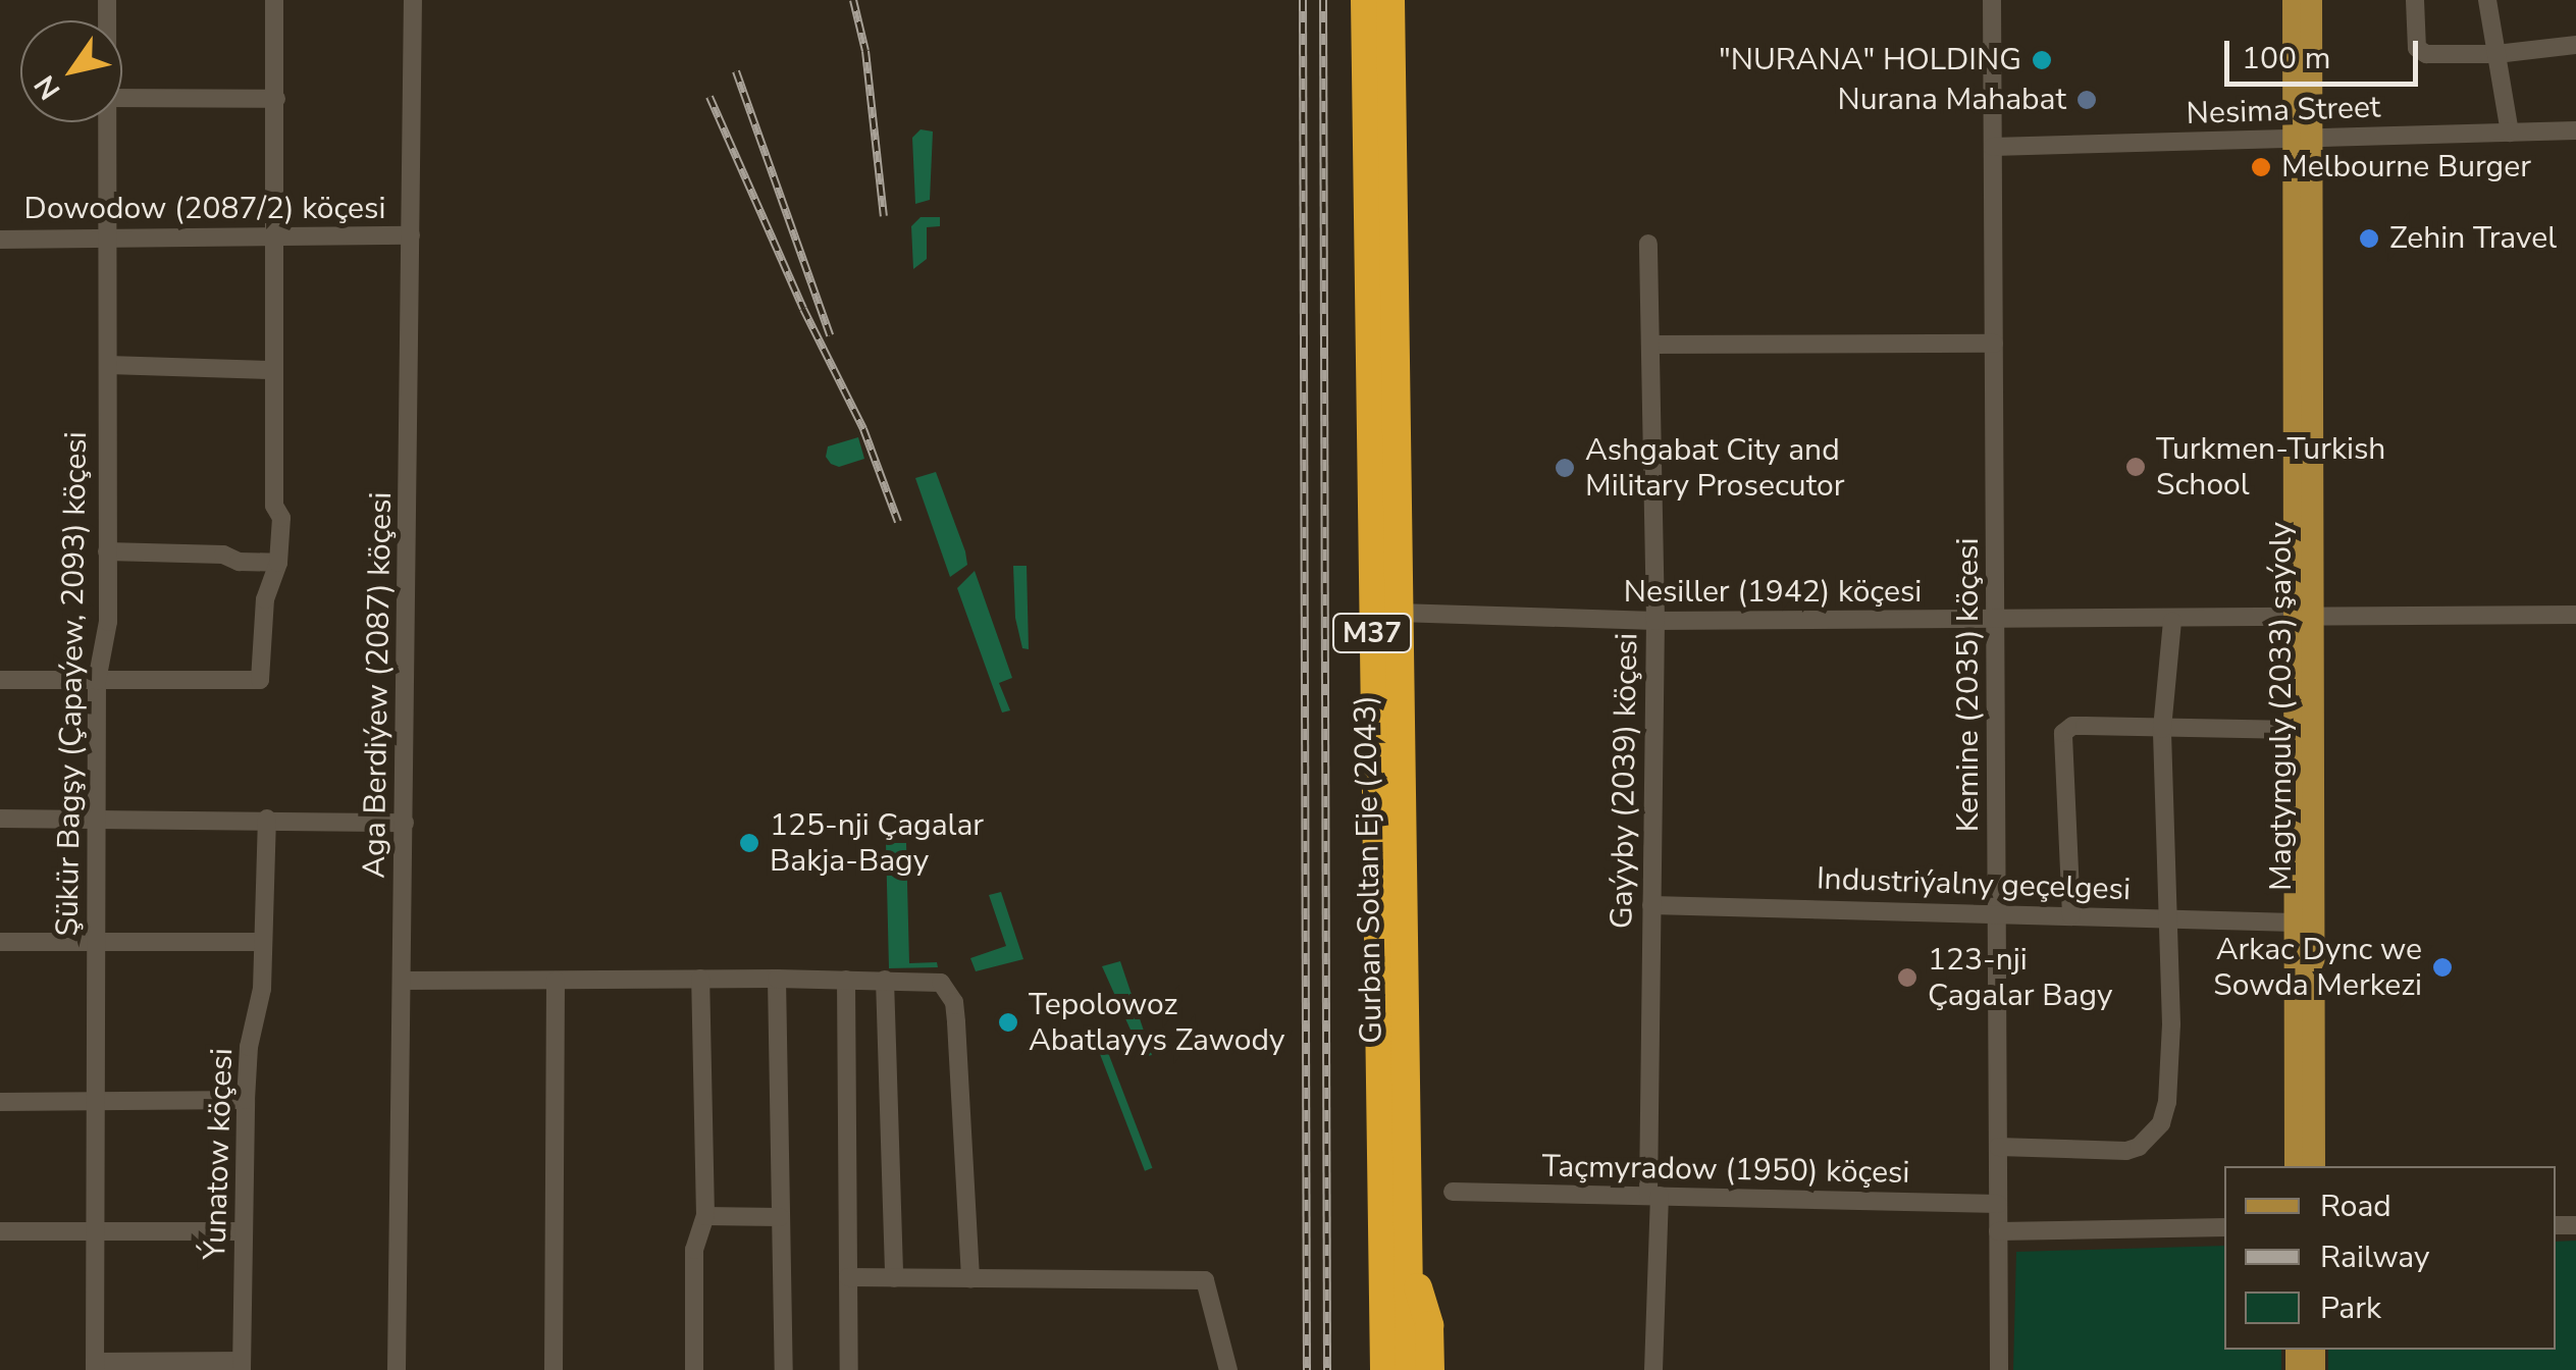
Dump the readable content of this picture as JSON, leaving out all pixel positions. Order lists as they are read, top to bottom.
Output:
{
  "streets": {
    "highway": ["M37", "Gurban Soltan Eje (2043)"],
    "main road": ["Magtymguly (2033) şaýoly"],
    "street": [
      "Nesima Street",
      "Dowodow (2087/2) köçesi",
      "Nesiller (1942) köçesi",
      "Şükür Bagşy (Çapaýew, 2093) köçesi",
      "Aga Berdiýew (2087) köçesi",
      "Kemine (2035) köçesi",
      "Gaýyby (2039) köçesi",
      "Industriýalny geçelgesi",
      "Ýunatow köçesi",
      "Taçmyradow (1950) köçesi"
    ]
  },
  "crossings": [
    ["Nesima Street", "Kemine (2035) köçesi"],
    ["Nesima Street", "Magtymguly (2033) şaýoly"],
    ["Dowodow (2087/2) köçesi", "Şükür Bagşy (Çapaýew, 2093) köçesi"],
    ["Dowodow (2087/2) köçesi", "Aga Berdiýew (2087) köçesi"],
    ["Nesiller (1942) köçesi", "Kemine (2035) köçesi"],
    ["Nesiller (1942) köçesi", "Magtymguly (2033) şaýoly"],
    ["Nesiller (1942) köçesi", "Gaýyby (2039) köçesi"],
    ["Nesiller (1942) köçesi", "Gurban Soltan Eje (2043)"],
    ["Kemine (2035) köçesi", "Industriýalny geçelgesi"],
    ["Kemine (2035) köçesi", "Taçmyradow (1950) köçesi"],
    ["Magtymguly (2033) şaýoly", "Industriýalny geçelgesi"],
    ["Gaýyby (2039) köçesi", "Industriýalny geçelgesi"],
    ["Gaýyby (2039) köçesi", "Taçmyradow (1950) köçesi"]
  ],
  "places": [
    "\"NURANA\" HOLDING",
    "Nurana Mahabat",
    "Melbourne Burger",
    "Zehin Travel",
    "Turkmen-Turkish School",
    "Ashgabat City and Military Prosecutor",
    "125-nji Çagalar Bakja-Bagy",
    "Arkac Dync we Sowda Merkezi",
    "123-nji Çagalar Bagy",
    "Tepolowoz Abatlayys Zawody"
  ],
  "legend": ["Road", "Railway", "Park"],
  "scale_bar": "100 m",
  "north": "bottom left"
}
